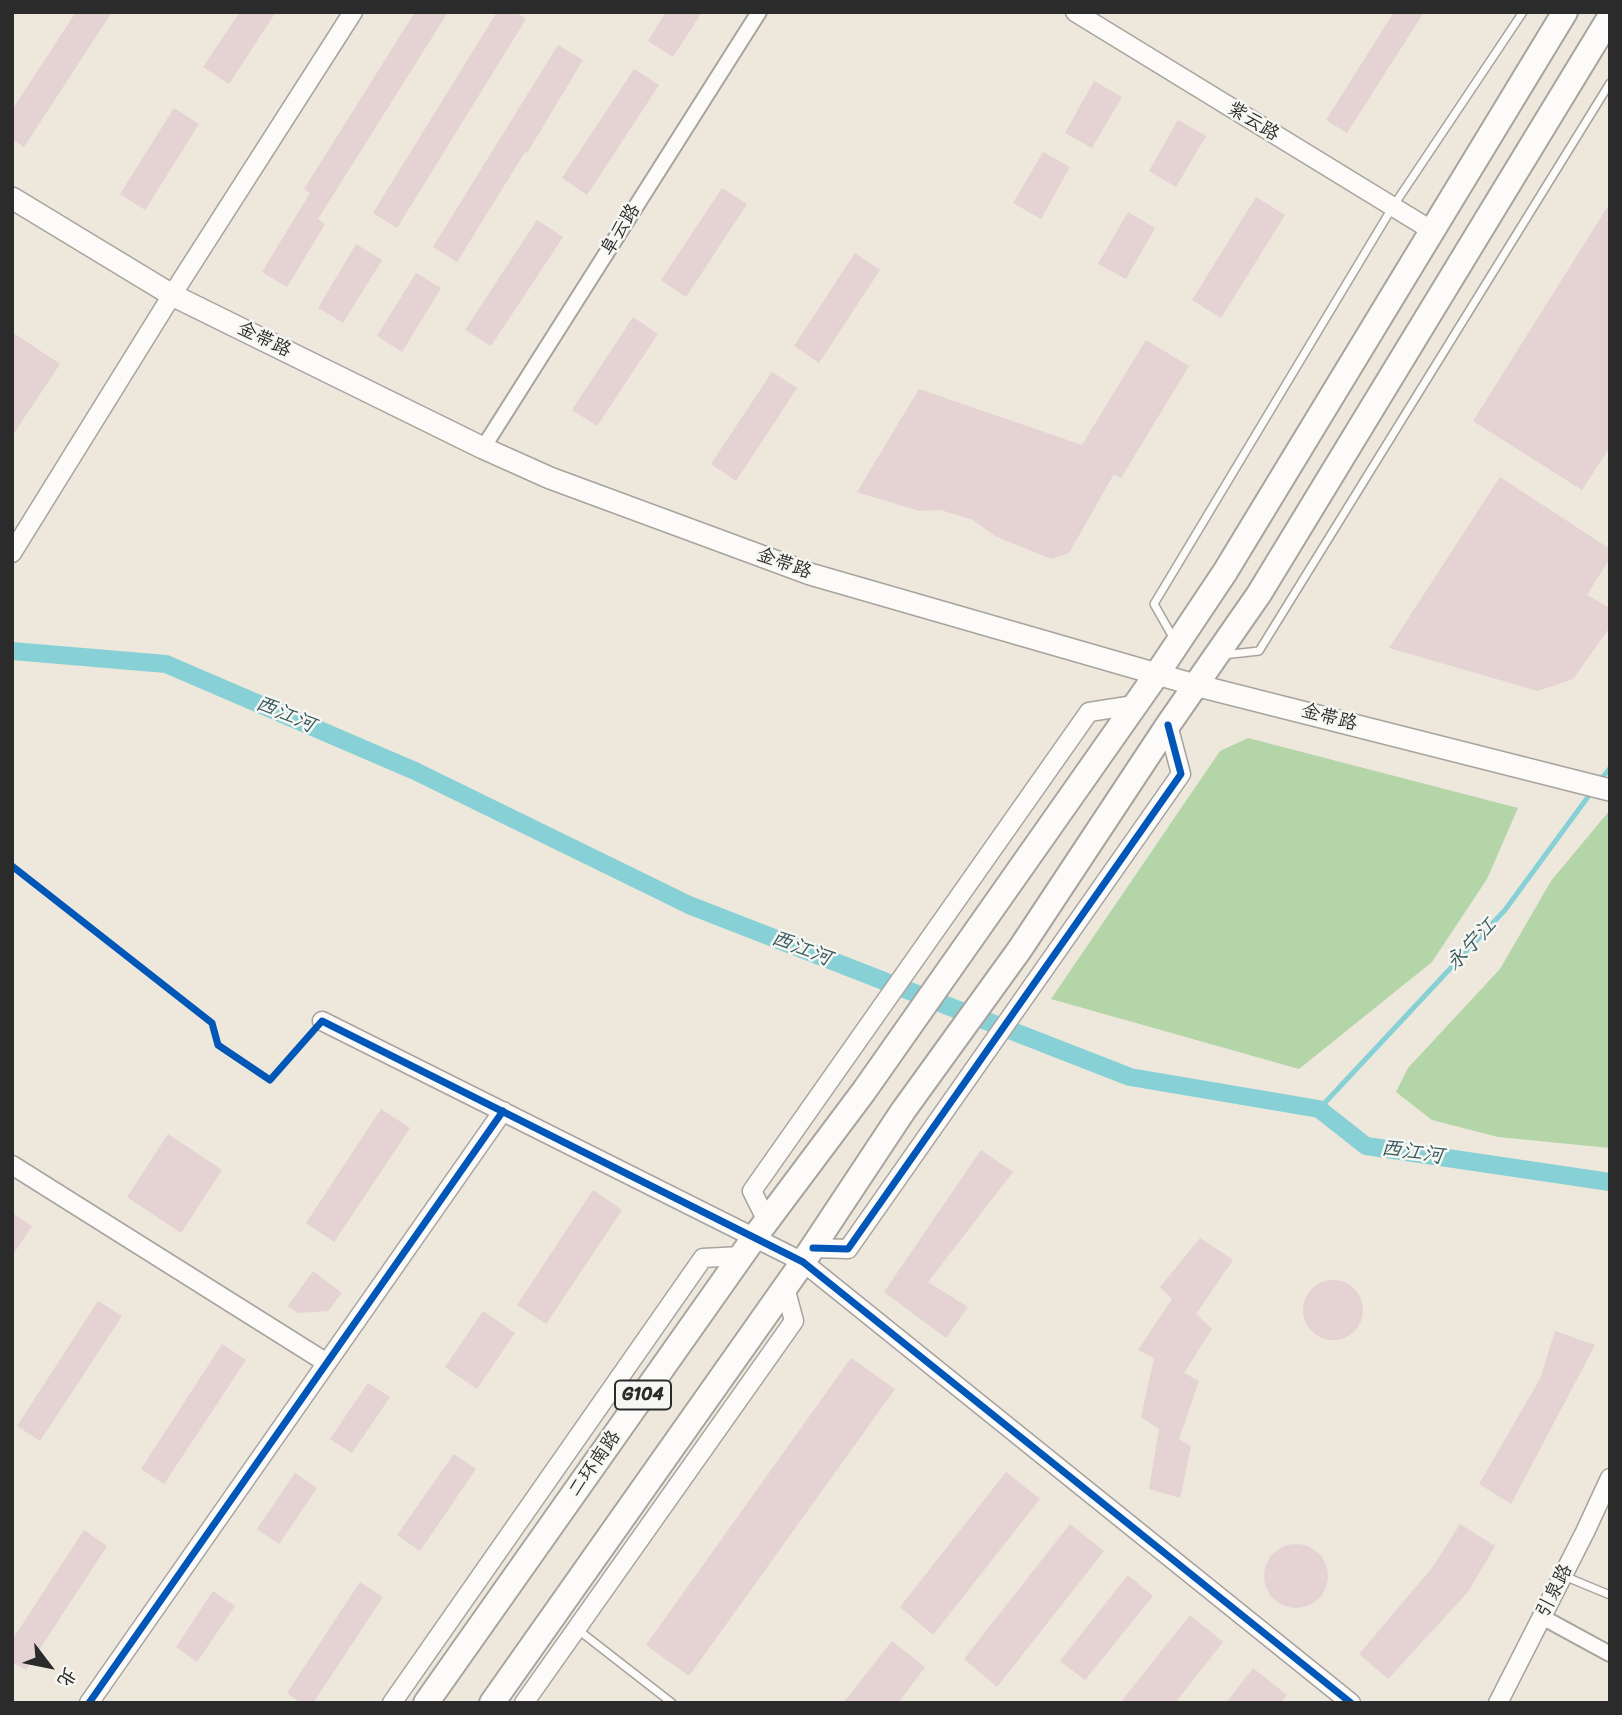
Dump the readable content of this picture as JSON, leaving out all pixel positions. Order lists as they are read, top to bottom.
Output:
{
  "streets": {
    "highway": ["G104", "二环南路"],
    "main road": ["金带路"],
    "street": ["紫云路", "阜云路", "引泉路"]
  },
  "crossings": [
    ["紫云路", "二环南路"],
    ["阜云路", "金带路"],
    ["金带路", "二环南路"]
  ],
  "water": ["西江河", "永宁江"],
  "north": "bottom right"
}
